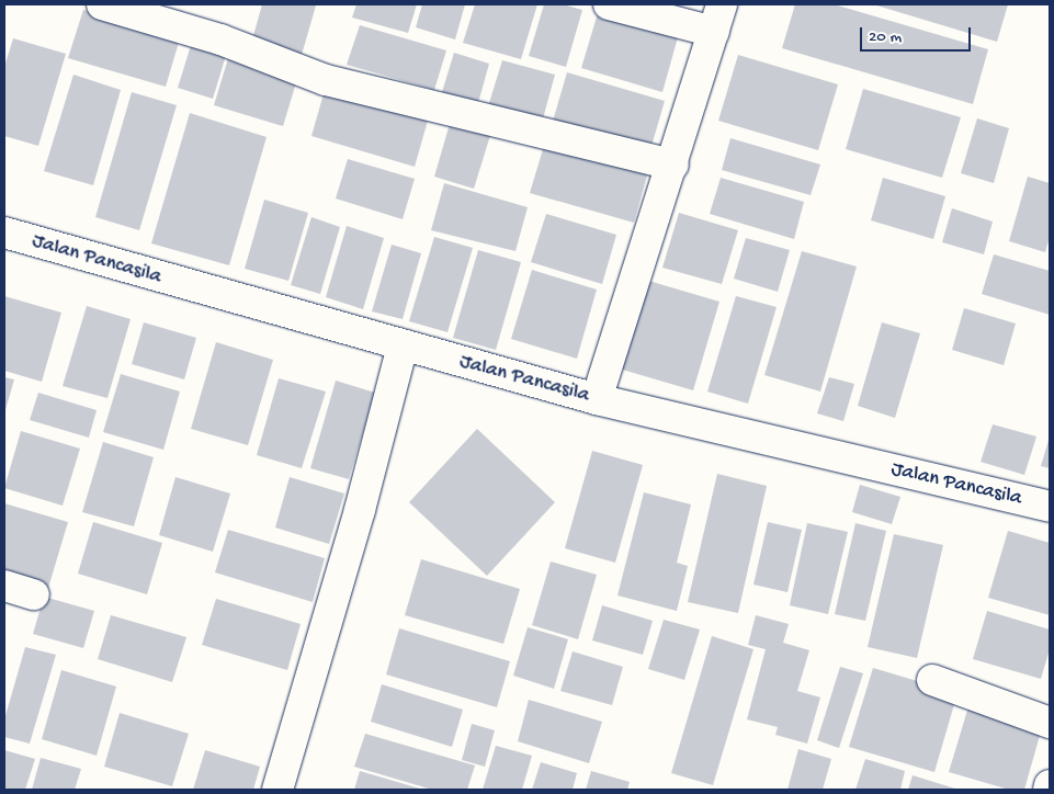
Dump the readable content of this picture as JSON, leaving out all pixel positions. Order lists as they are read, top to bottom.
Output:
{
  "streets": {
    "street": ["Jalan Pancasila"]
  },
  "scale_bar": "20 m"
}
